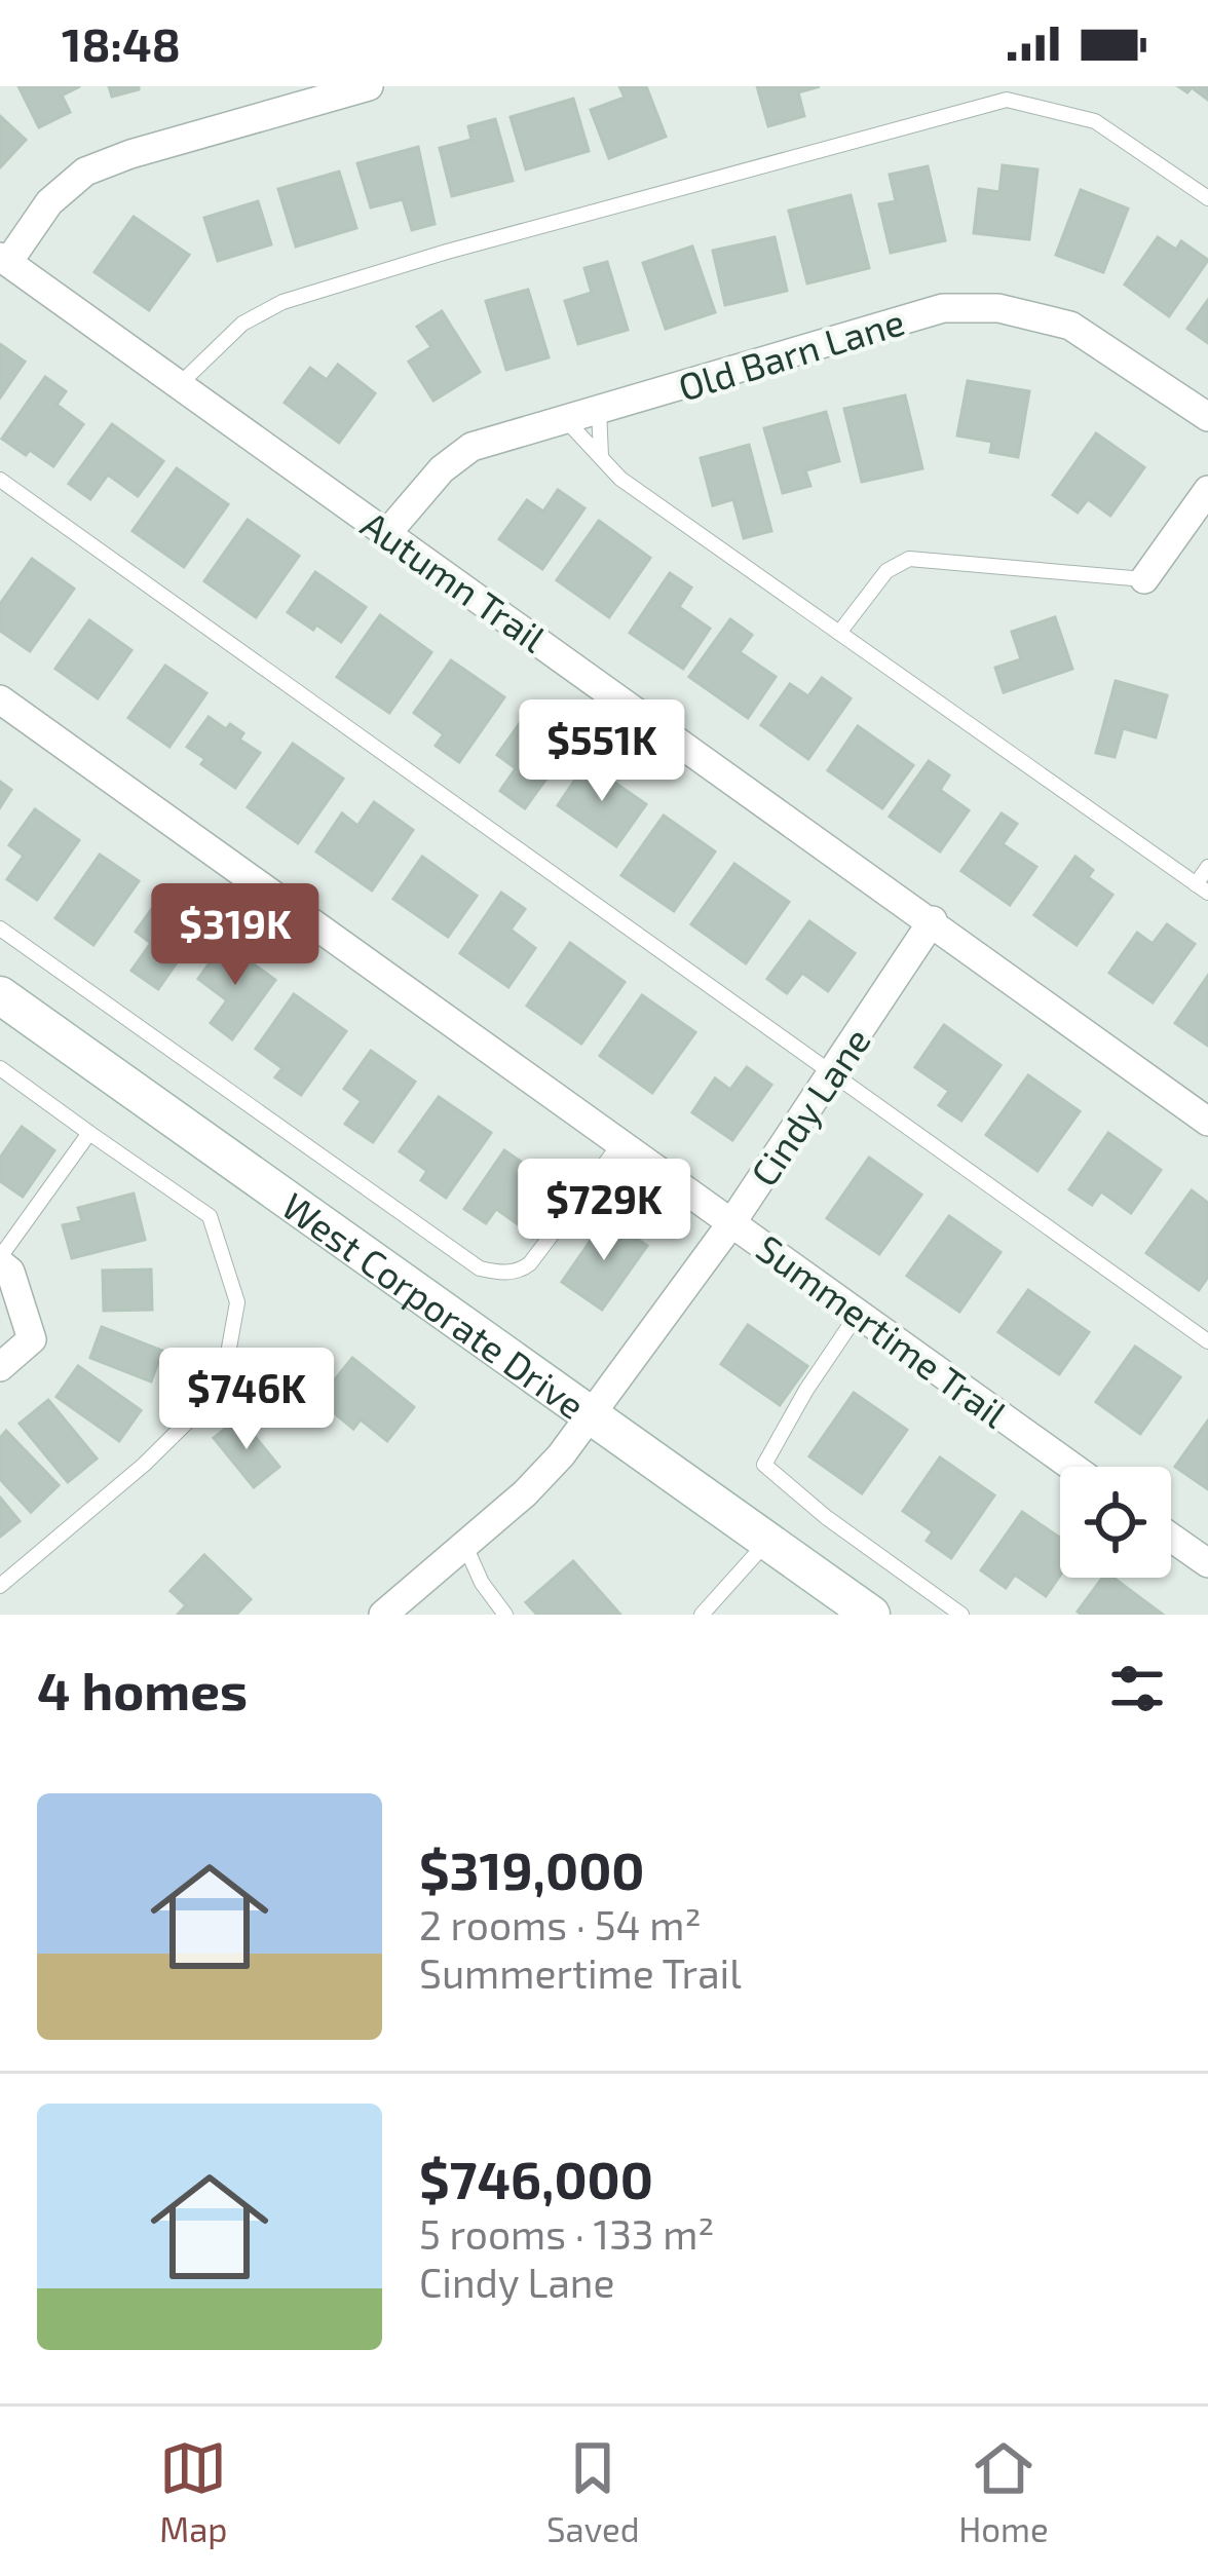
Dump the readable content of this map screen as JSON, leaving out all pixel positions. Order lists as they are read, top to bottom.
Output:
{
  "streets": {
    "street": [
      "Old Barn Lane",
      "Autumn Trail",
      "Cindy Lane",
      "West Corporate Drive",
      "Summertime Trail"
    ]
  },
  "crossings": [
    ["Old Barn Lane", "Autumn Trail"],
    ["Autumn Trail", "Cindy Lane"],
    ["Cindy Lane", "West Corporate Drive"],
    ["Cindy Lane", "Summertime Trail"]
  ],
  "page": {
    "status": "18:48",
    "price": [
      "$551K",
      "$319K",
      "$729K",
      "$746K"
    ],
    "heading": "4 homes",
    "list": [
      {
        "name": "$319,000",
        "note": "2 rooms · 54 m² · Summertime Trail"
      },
      {
        "name": "$746,000",
        "note": "5 rooms · 133 m² · Cindy Lane"
      }
    ],
    "tabs": ["Map", "Saved", "Home"]
  }
}
